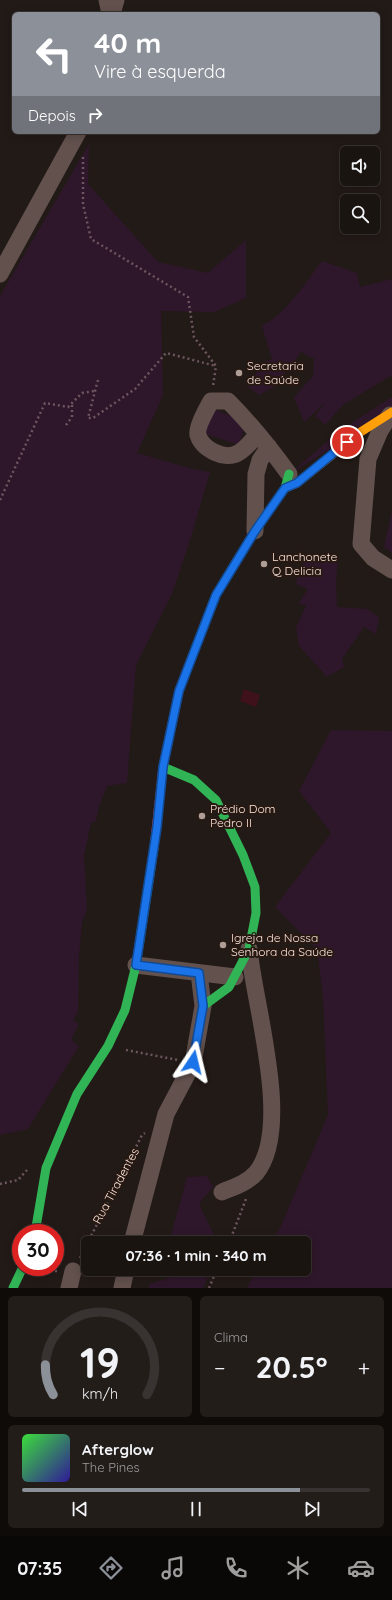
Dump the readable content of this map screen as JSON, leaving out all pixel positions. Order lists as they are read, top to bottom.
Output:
{
  "streets": {
    "path": ["Rua Tiradentes"]
  },
  "places": [
    "Secretaria de Saúde",
    "Lanchonete Q Delicia",
    "Prédio Dom Pedro II",
    "Igreja de Nossa Senhora da Saúde"
  ],
  "page": {
    "turn": ["40 m", "Vire à esquerda"],
    "then": "Depois",
    "limit": "30",
    "trip": "07:36 · 1 min · 340 m",
    "tile": "Clima",
    "heat": ["−", "20.5°", "+"],
    "song": ["Afterglow", "The Pines"],
    "tabs": "07:35",
    "gauge": ["19", "km/h"]
  }
}
